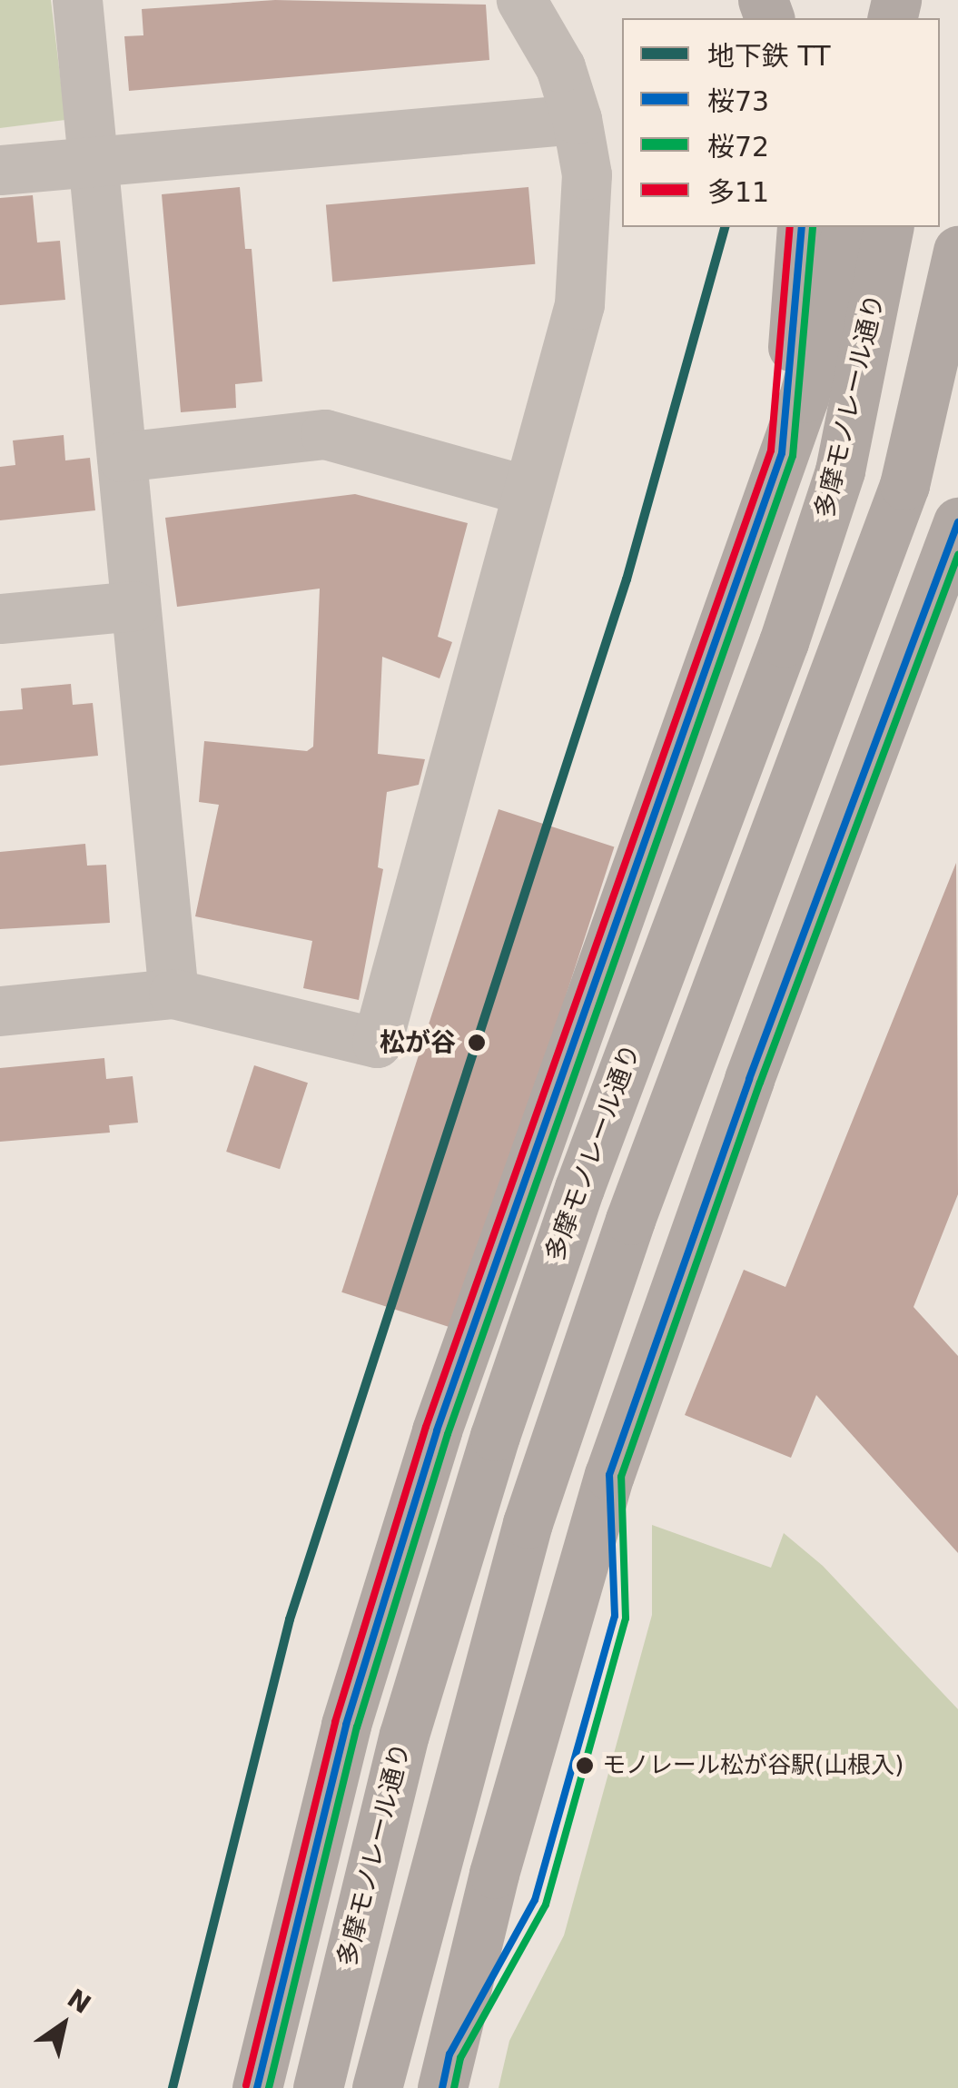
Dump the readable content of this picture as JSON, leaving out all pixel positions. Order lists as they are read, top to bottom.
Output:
{
  "streets": {
    "main road": ["多摩モノレール通り"]
  },
  "places": ["松が谷", "モノレール松が谷駅(山根入)"],
  "lines": [
    "metro line TT",
    "transit line 桜73",
    "transit line 桜72",
    "transit line 多11"
  ],
  "legend": [
    "地下鉄 TT",
    "桜73",
    "桜72",
    "多11"
  ],
  "north": "top right"
}
